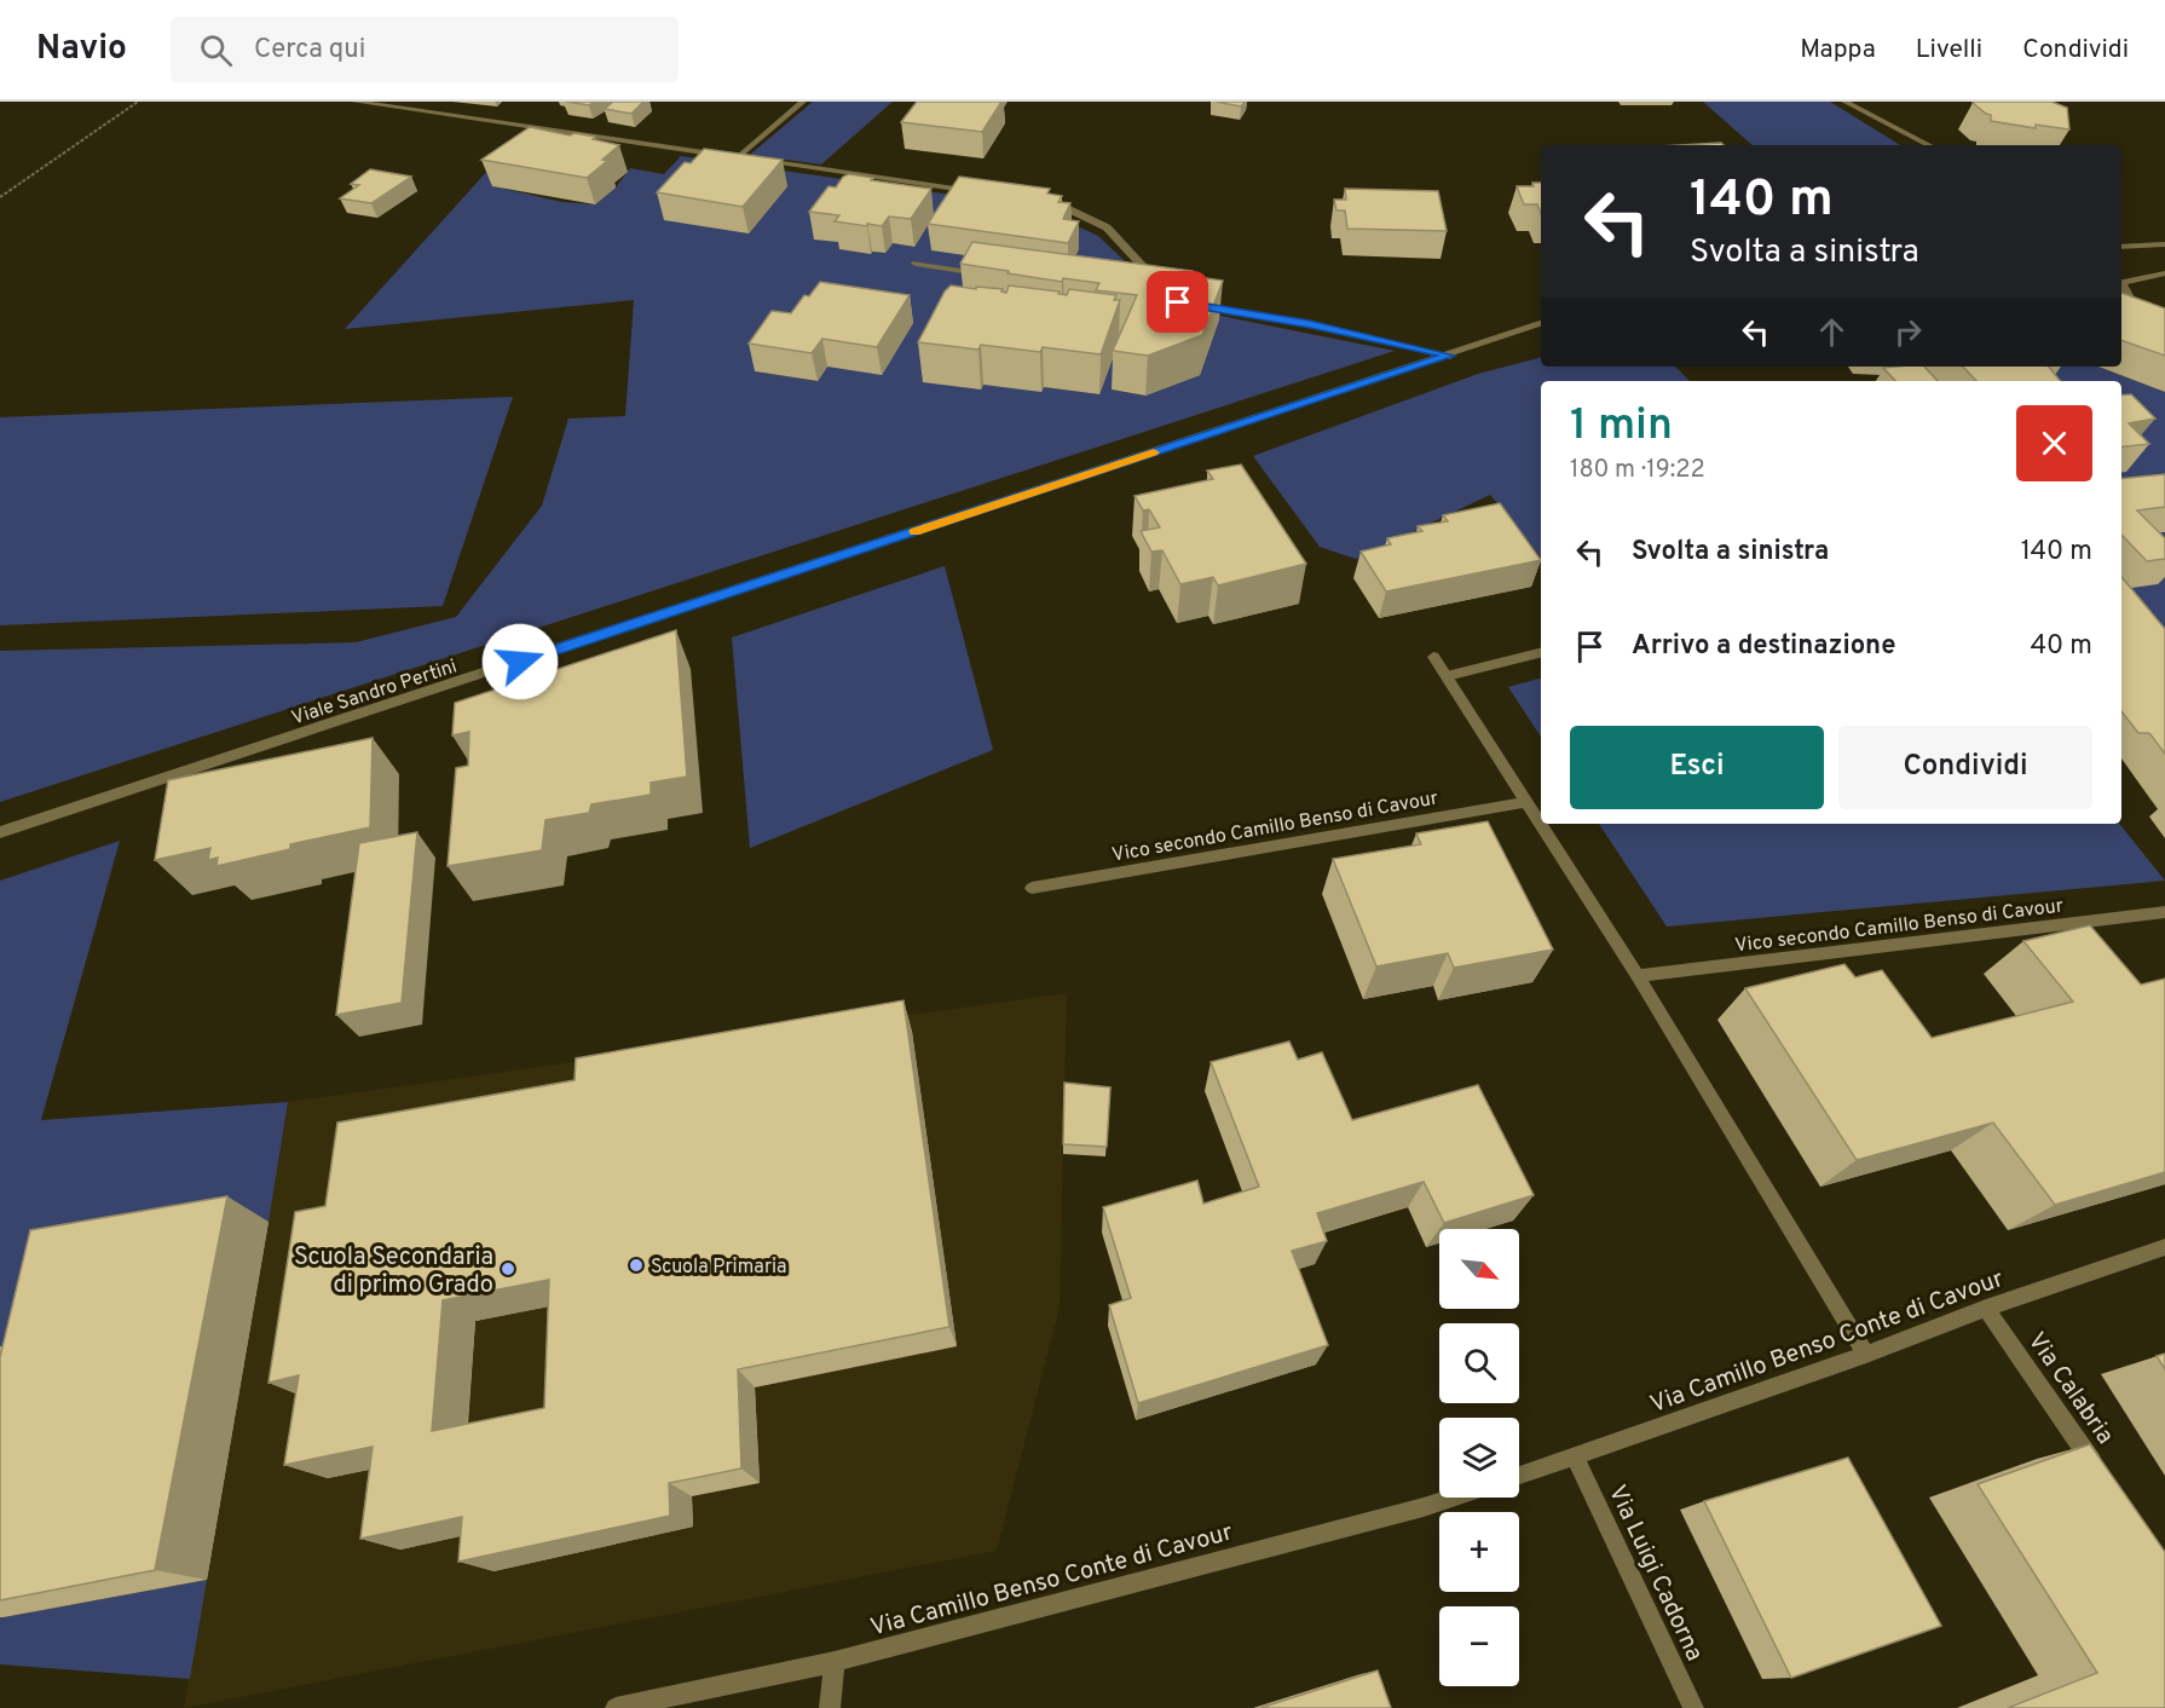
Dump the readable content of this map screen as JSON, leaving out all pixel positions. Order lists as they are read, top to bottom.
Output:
{
  "streets": {
    "street": [
      "Viale Sandro Pertini",
      "Vico secondo Camillo Benso di Cavour",
      "Via Camillo Benso Conte di Cavour",
      "Via Calabria",
      "Via Luigi Cadorna"
    ]
  },
  "crossings": [
    ["Via Camillo Benso Conte di Cavour", "Via Calabria"],
    ["Via Camillo Benso Conte di Cavour", "Via Luigi Cadorna"]
  ],
  "places": ["Scuola Primaria", "Scuola Secondaria di primo Grado"],
  "north": "bottom right",
  "page": {
    "header": "Navio",
    "search": "Cerca qui",
    "nav": ["Mappa", "Livelli", "Condividi"],
    "turn": ["140 m", "Svolta a sinistra"],
    "heading": ["1 min", "180 m · 19:22"],
    "list": [
      {
        "name": "Svolta a sinistra",
        "value": "140 m"
      },
      {
        "name": "Arrivo a destinazione",
        "value": "40 m"
      }
    ],
    "buttons": ["Esci", "Condividi"],
    "map_buttons": ["+", "−"]
  }
}
